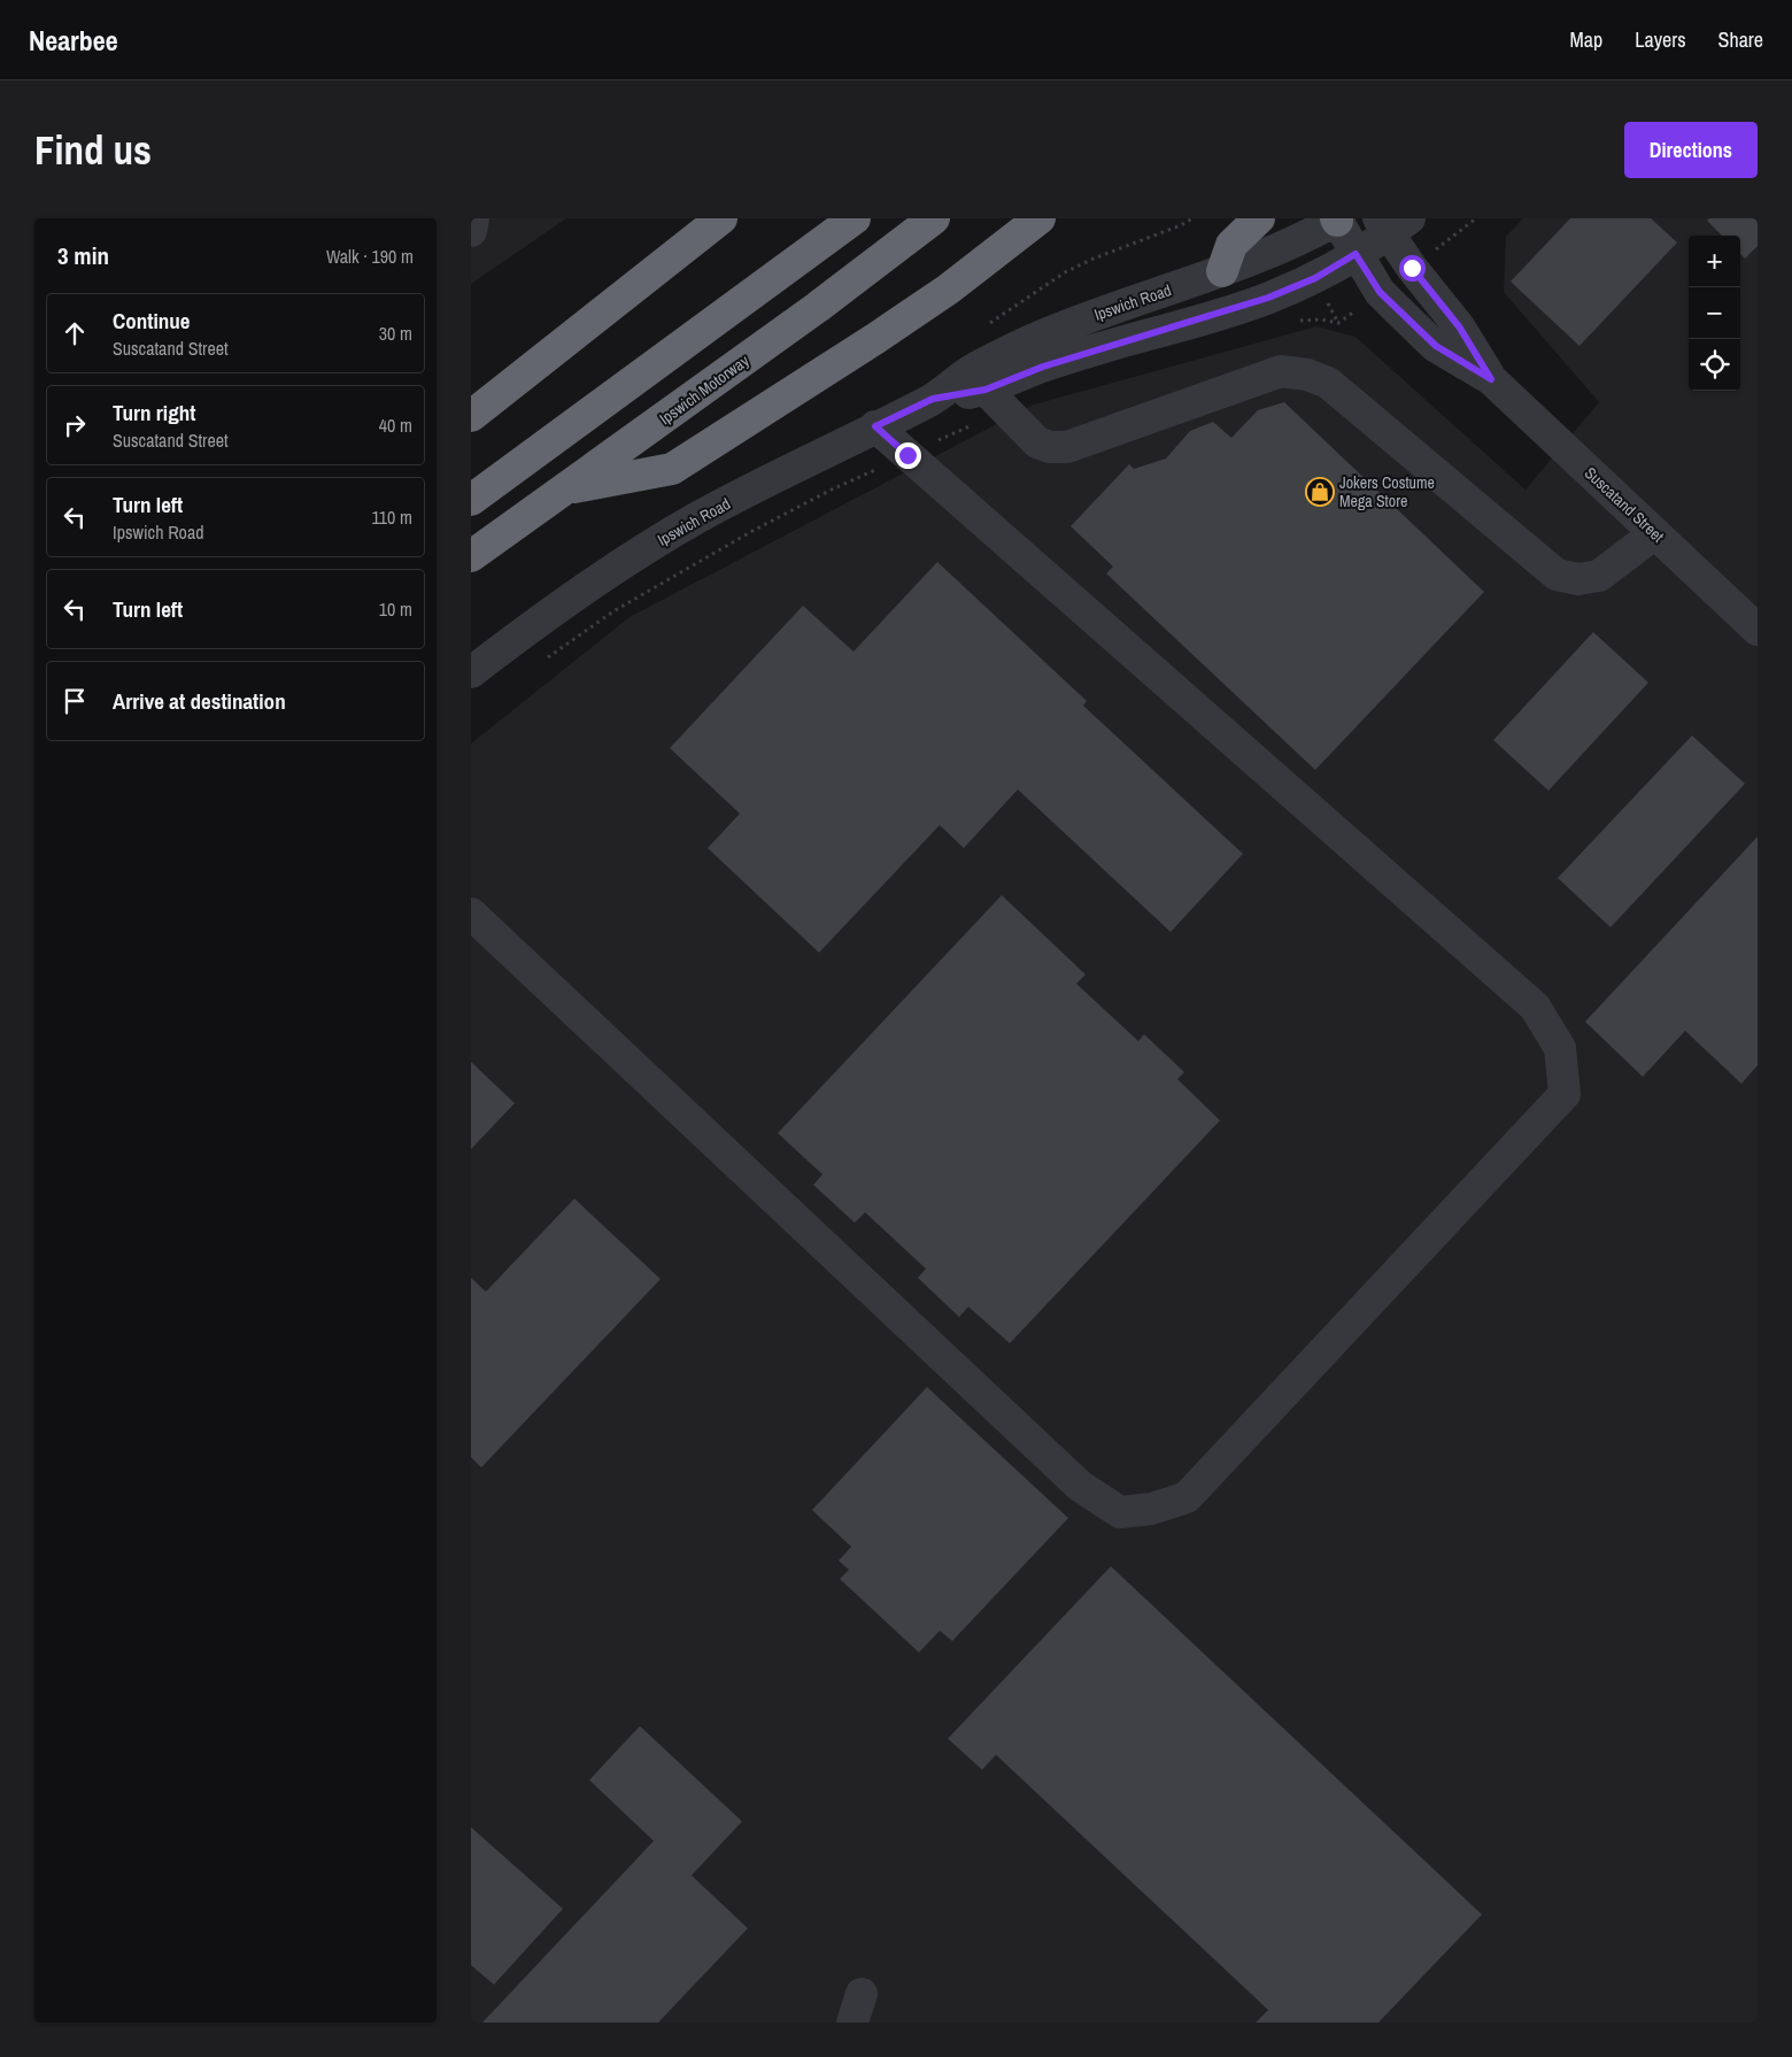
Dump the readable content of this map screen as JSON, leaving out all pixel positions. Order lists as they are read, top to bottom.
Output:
{
  "streets": {
    "highway": ["Ipswich Motorway"],
    "street": ["Ipswich Road", "Suscatand Street"]
  },
  "crossings": [
    ["Ipswich Road", "Suscatand Street"]
  ],
  "places": {
    "shop": ["Jokers Costume Mega Store"]
  },
  "page": {
    "header": "Nearbee",
    "nav": ["Map", "Layers", "Share"],
    "buttons": "Directions",
    "title": "Find us",
    "heading": ["3 min", "Walk · 190 m"],
    "map_buttons": ["+", "−"],
    "list": [
      ["Continue", "Suscatand Street", "30 m"],
      ["Turn right", "Suscatand Street", "40 m"],
      ["Turn left", "Ipswich Road", "110 m"],
      ["Turn left", "10 m"],
      "Arrive at destination"
    ]
  }
}
